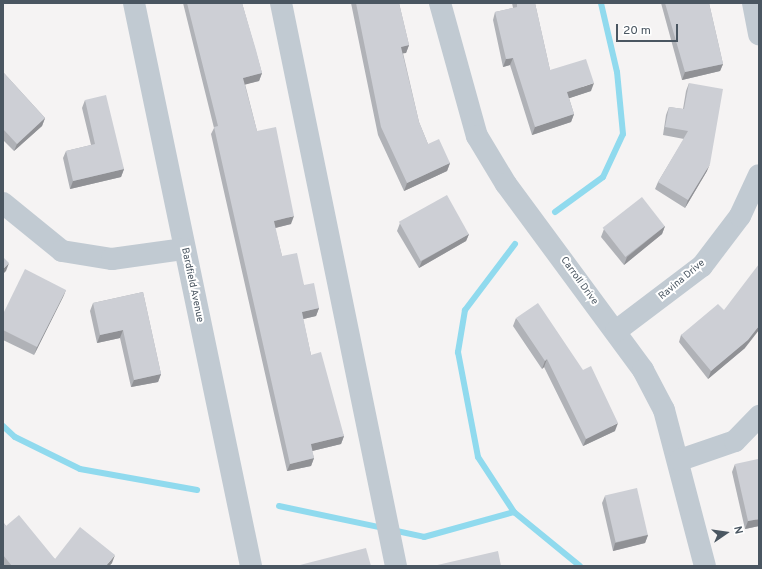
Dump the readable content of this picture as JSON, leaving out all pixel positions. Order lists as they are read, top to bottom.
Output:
{
  "streets": {
    "street": ["Ravina Drive", "Carroll Drive", "Bardfield Avenue"]
  },
  "crossings": [
    ["Ravina Drive", "Carroll Drive"]
  ],
  "scale_bar": "20 m",
  "north": "right"
}
